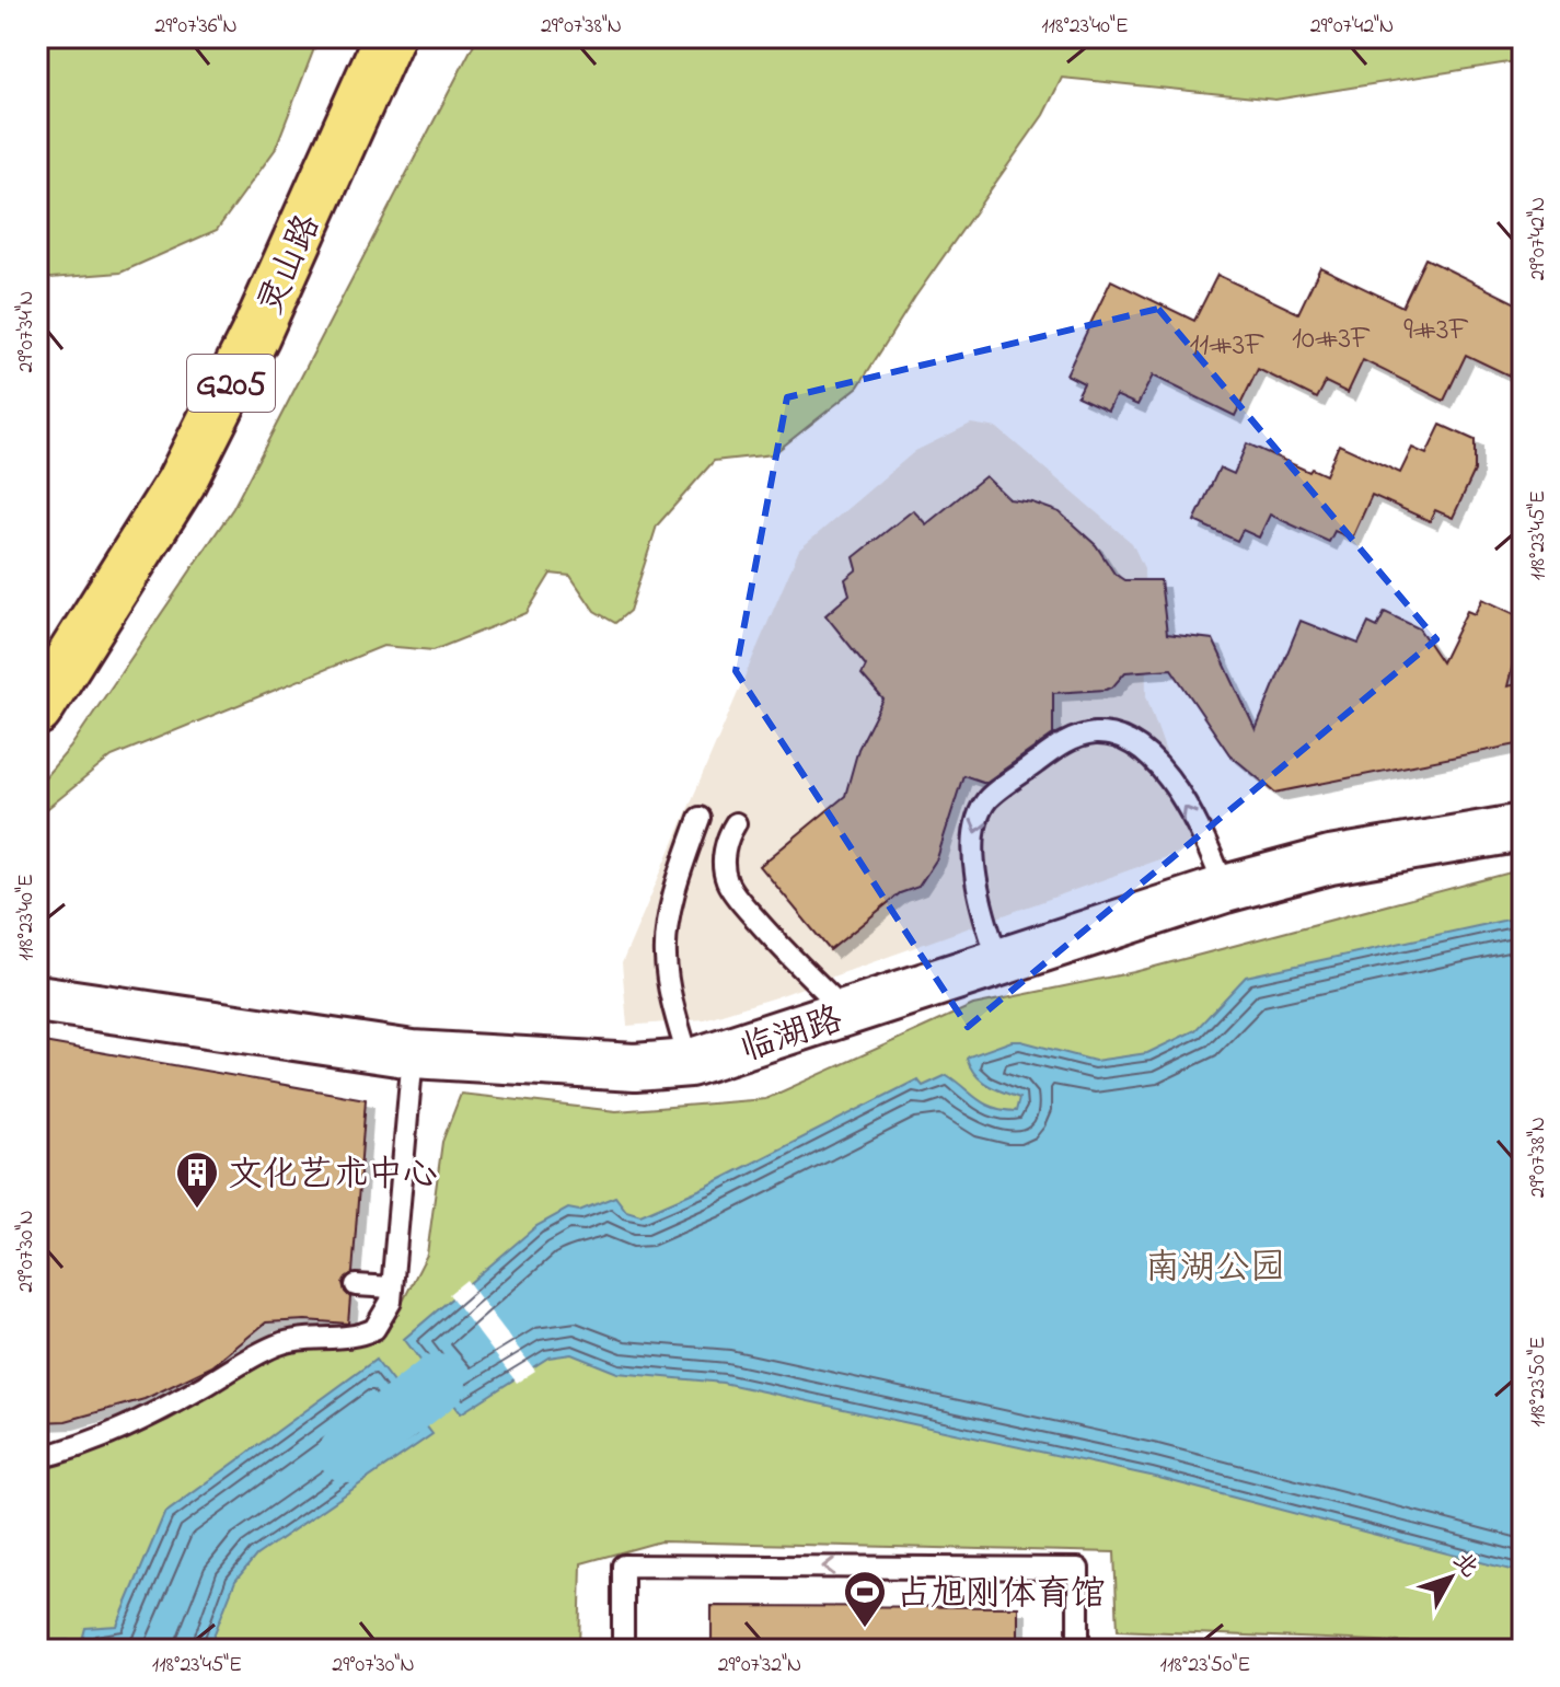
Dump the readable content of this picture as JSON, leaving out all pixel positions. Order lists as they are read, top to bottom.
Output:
{
  "streets": {
    "highway": ["灵山路", "G205"],
    "street": ["临湖路"]
  },
  "parks": ["南湖公园"],
  "places": {
    "building": ["文化艺术中心"],
    "sports": ["占旭刚体育馆"]
  },
  "house_numbers": ["9#3F", "10#3F", "11#3F"],
  "north": "top right",
  "coordinates": [
    "29°07'36\"N",
    "29°07'38\"N",
    "118°23'40\"E",
    "29°07'42\"N",
    "29°07'34\"N",
    "118°23'45\"E",
    "29°07'30\"N",
    "118°23'50\"E",
    "29°07'32\"N"
  ]
}
